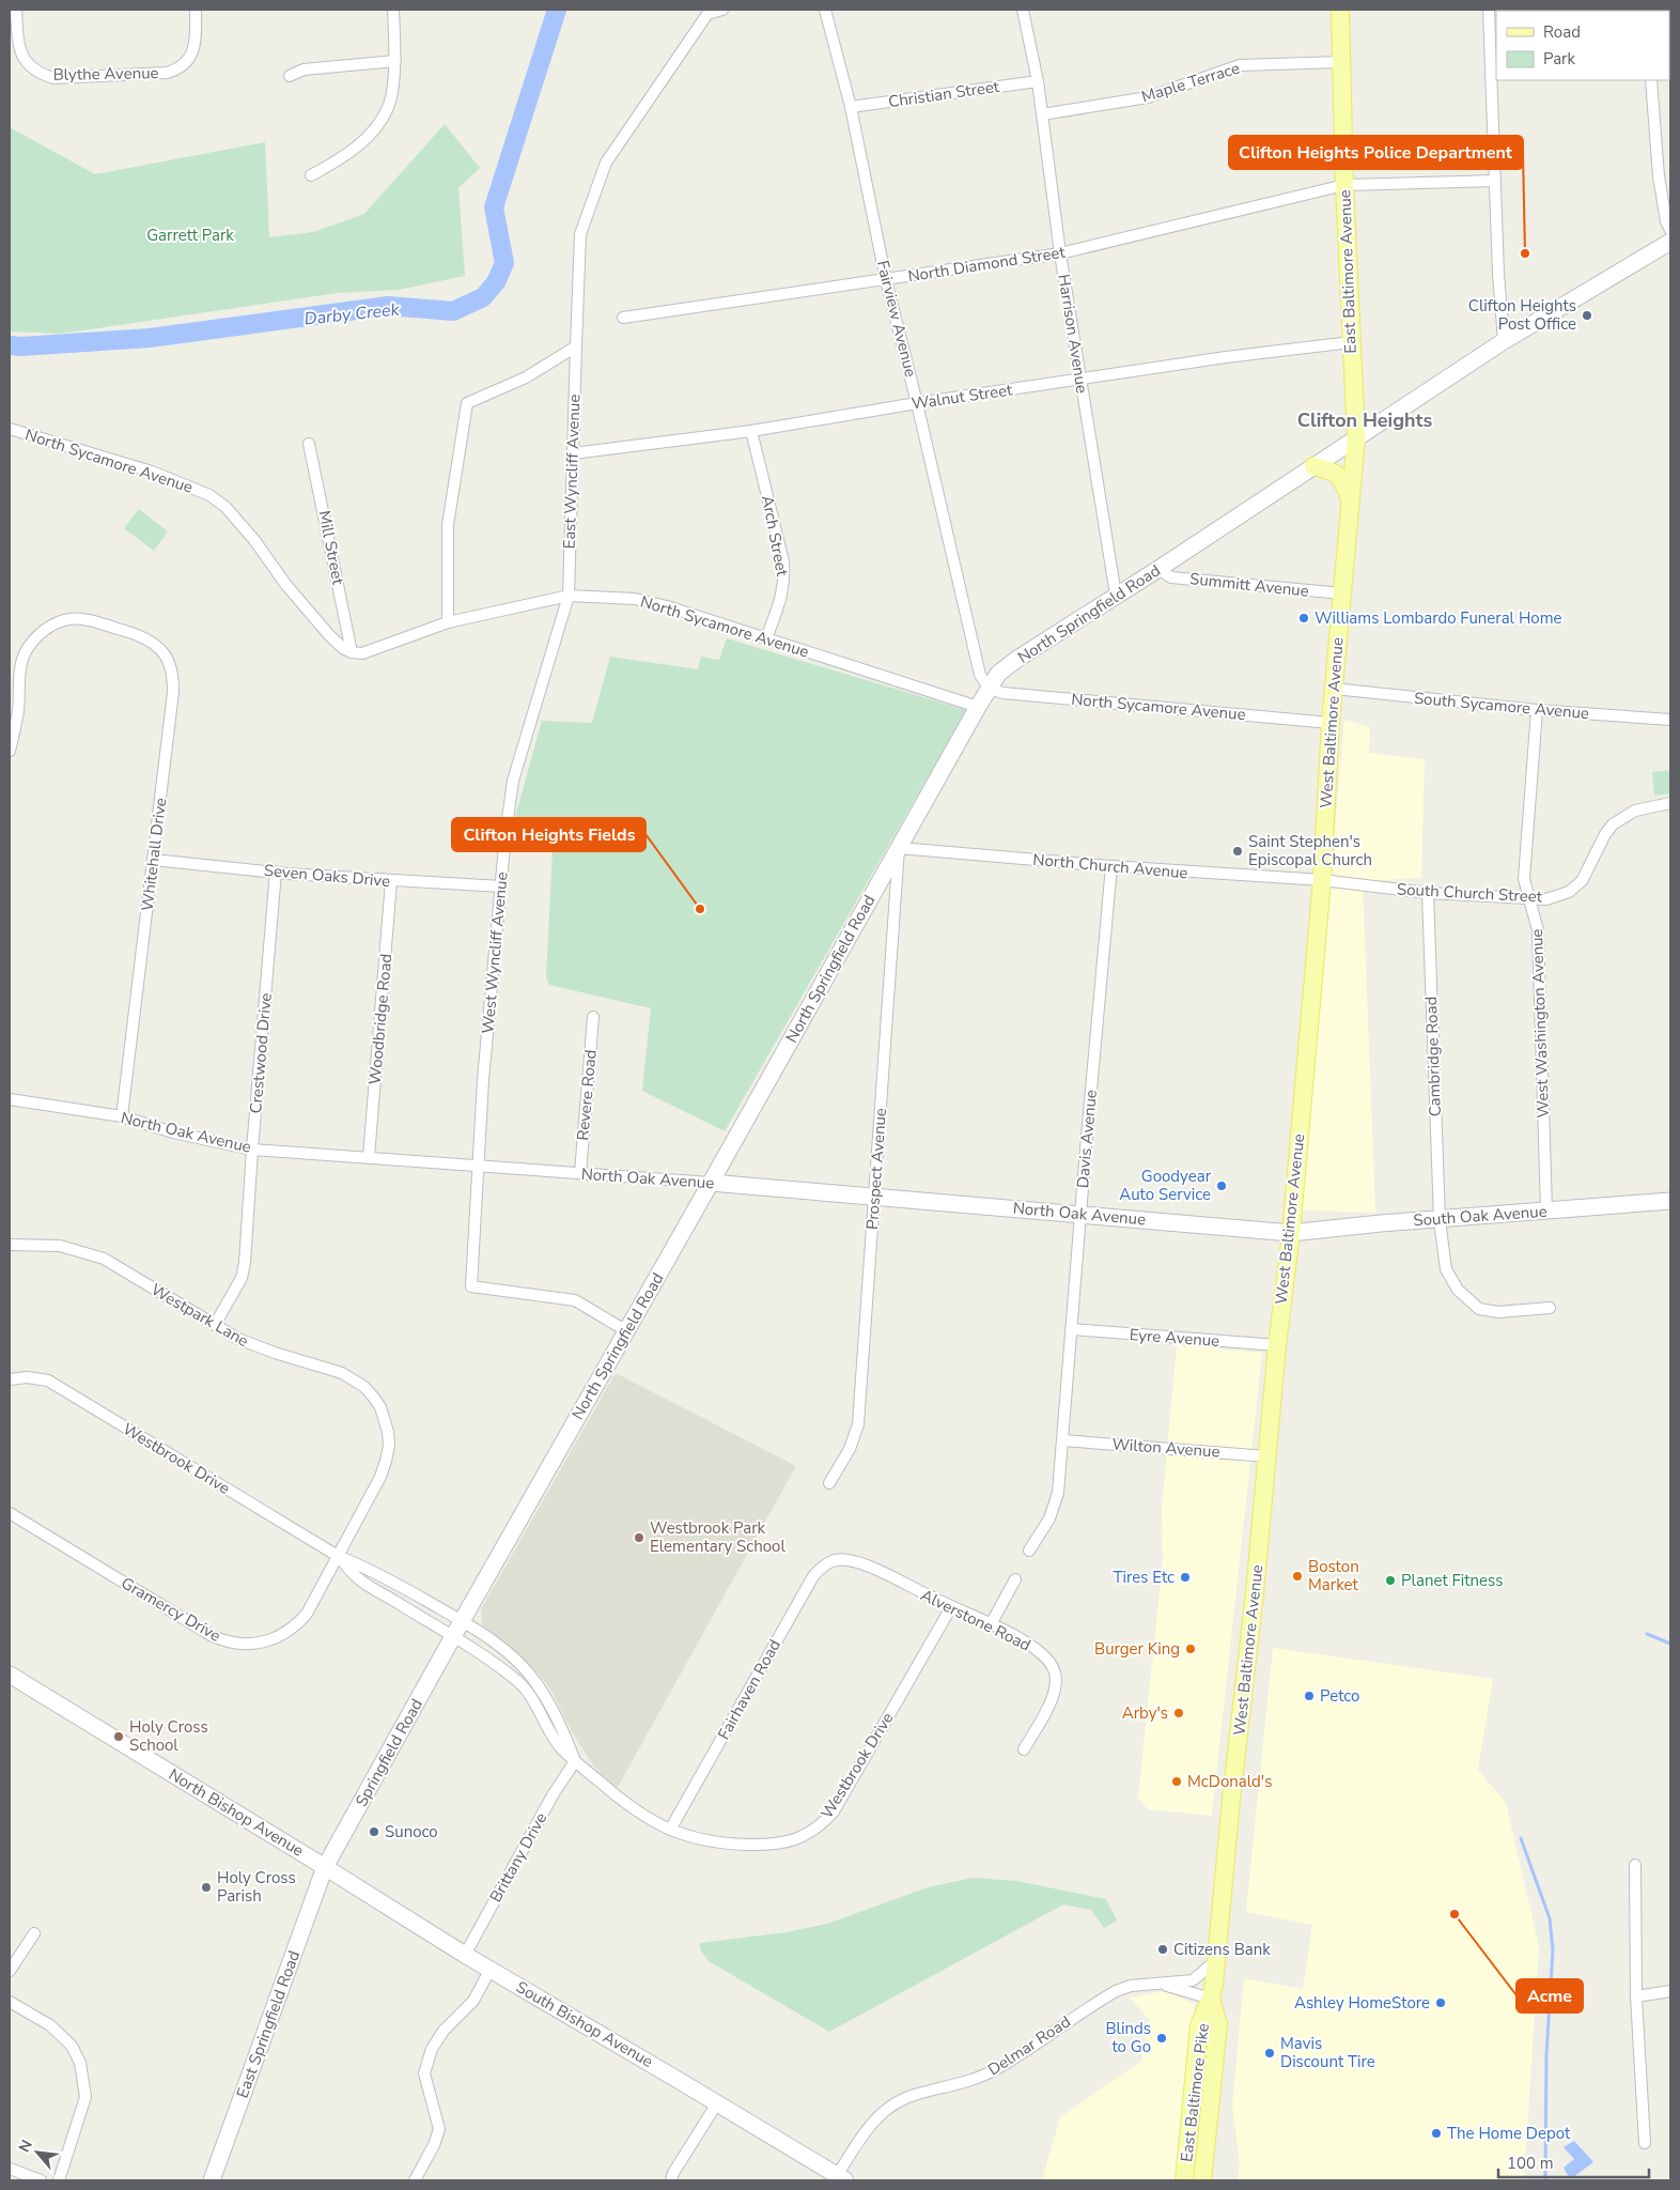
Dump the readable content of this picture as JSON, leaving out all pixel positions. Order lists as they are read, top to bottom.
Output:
{
  "streets": {
    "main road": [
      "East Baltimore Avenue",
      "North Springfield Road",
      "West Baltimore Avenue",
      "North Oak Avenue",
      "South Oak Avenue",
      "Springfield Road",
      "North Bishop Avenue",
      "East Springfield Road",
      "South Bishop Avenue",
      "East Baltimore Pike"
    ],
    "street": [
      "Blythe Avenue",
      "Maple Terrace",
      "Christian Street",
      "North Diamond Street",
      "Fairview Avenue",
      "Harrison Avenue",
      "Walnut Street",
      "North Sycamore Avenue",
      "East Wyncliff Avenue",
      "Arch Street",
      "Mill Street",
      "Summitt Avenue",
      "South Sycamore Avenue",
      "Whitehall Drive",
      "North Church Avenue",
      "Seven Oaks Drive",
      "South Church Street",
      "West Wyncliff Avenue",
      "Woodbridge Road",
      "West Washington Avenue",
      "Crestwood Drive",
      "Cambridge Road",
      "Revere Road",
      "Davis Avenue",
      "Prospect Avenue",
      "Westpark Lane",
      "Eyre Avenue",
      "Wilton Avenue",
      "Westbrook Drive",
      "Gramercy Drive",
      "Alverstone Road",
      "Fairhaven Road",
      "Brittany Drive",
      "Delmar Road"
    ]
  },
  "crossings": [
    ["Maple Terrace", "East Baltimore Avenue"],
    ["Maple Terrace", "Harrison Avenue"],
    ["Christian Street", "Fairview Avenue"],
    ["Christian Street", "Harrison Avenue"],
    ["North Diamond Street", "East Baltimore Avenue"],
    ["North Diamond Street", "Fairview Avenue"],
    ["North Diamond Street", "Harrison Avenue"],
    ["East Baltimore Avenue", "Walnut Street"],
    ["East Baltimore Avenue", "North Springfield Road"],
    ["East Baltimore Avenue", "West Baltimore Avenue"],
    ["Fairview Avenue", "Walnut Street"],
    ["Fairview Avenue", "North Sycamore Avenue"],
    ["Fairview Avenue", "North Springfield Road"],
    ["Harrison Avenue", "Walnut Street"],
    ["Harrison Avenue", "North Springfield Road"],
    ["Walnut Street", "East Wyncliff Avenue"],
    ["Walnut Street", "Arch Street"],
    ["North Sycamore Avenue", "East Wyncliff Avenue"],
    ["North Sycamore Avenue", "Arch Street"],
    ["North Sycamore Avenue", "Mill Street"],
    ["North Sycamore Avenue", "North Springfield Road"],
    ["North Sycamore Avenue", "West Baltimore Avenue"],
    ["North Sycamore Avenue", "West Wyncliff Avenue"],
    ["East Wyncliff Avenue", "West Wyncliff Avenue"],
    ["Summitt Avenue", "North Springfield Road"],
    ["Summitt Avenue", "West Baltimore Avenue"],
    ["North Springfield Road", "West Baltimore Avenue"],
    ["North Springfield Road", "North Church Avenue"],
    ["North Springfield Road", "West Wyncliff Avenue"],
    ["North Springfield Road", "North Oak Avenue"],
    ["North Springfield Road", "Prospect Avenue"],
    ["North Springfield Road", "Westbrook Drive"],
    ["North Springfield Road", "Springfield Road"],
    ["South Sycamore Avenue", "West Baltimore Avenue"],
    ["South Sycamore Avenue", "West Washington Avenue"],
    ["West Baltimore Avenue", "North Church Avenue"],
    ["West Baltimore Avenue", "South Church Street"],
    ["West Baltimore Avenue", "North Oak Avenue"],
    ["West Baltimore Avenue", "South Oak Avenue"],
    ["West Baltimore Avenue", "Eyre Avenue"],
    ["West Baltimore Avenue", "Wilton Avenue"],
    ["West Baltimore Avenue", "Delmar Road"],
    ["West Baltimore Avenue", "East Baltimore Pike"],
    ["Whitehall Drive", "Seven Oaks Drive"],
    ["Whitehall Drive", "North Oak Avenue"],
    ["North Church Avenue", "South Church Street"],
    ["North Church Avenue", "Davis Avenue"],
    ["North Church Avenue", "Prospect Avenue"],
    ["Seven Oaks Drive", "West Wyncliff Avenue"],
    ["Seven Oaks Drive", "Woodbridge Road"],
    ["Seven Oaks Drive", "Crestwood Drive"],
    ["South Church Street", "West Washington Avenue"],
    ["South Church Street", "Cambridge Road"],
    ["West Wyncliff Avenue", "North Oak Avenue"],
    ["Woodbridge Road", "North Oak Avenue"],
    ["West Washington Avenue", "South Oak Avenue"],
    ["Crestwood Drive", "North Oak Avenue"],
    ["Crestwood Drive", "Westpark Lane"],
    ["Cambridge Road", "South Oak Avenue"],
    ["Revere Road", "North Oak Avenue"],
    ["North Oak Avenue", "Davis Avenue"],
    ["North Oak Avenue", "Prospect Avenue"],
    ["North Oak Avenue", "South Oak Avenue"],
    ["Davis Avenue", "Eyre Avenue"],
    ["Davis Avenue", "Wilton Avenue"],
    ["Westpark Lane", "Westbrook Drive"],
    ["Westpark Lane", "Gramercy Drive"],
    ["Westbrook Drive", "Gramercy Drive"],
    ["Westbrook Drive", "Alverstone Road"],
    ["Westbrook Drive", "Fairhaven Road"],
    ["Westbrook Drive", "Springfield Road"],
    ["Westbrook Drive", "Brittany Drive"],
    ["Alverstone Road", "Fairhaven Road"],
    ["Springfield Road", "North Bishop Avenue"],
    ["Springfield Road", "East Springfield Road"],
    ["Springfield Road", "South Bishop Avenue"],
    ["North Bishop Avenue", "East Springfield Road"],
    ["North Bishop Avenue", "South Bishop Avenue"],
    ["Brittany Drive", "South Bishop Avenue"],
    ["East Springfield Road", "South Bishop Avenue"],
    ["South Bishop Avenue", "Delmar Road"],
    ["Delmar Road", "East Baltimore Pike"]
  ],
  "districts": ["Clifton Heights"],
  "water": ["Darby Creek"],
  "parks": ["Garrett Park"],
  "places": [
    "Clifton Heights Police Department",
    "Clifton Heights Post Office",
    "Williams Lombardo Funeral Home",
    "Saint Stephen's Episcopal Church",
    "Clifton Heights Fields",
    "Goodyear Auto Service",
    "Westbrook Park Elementary School",
    "Boston Market",
    "Tires Etc",
    "Planet Fitness",
    "Burger King",
    "Petco",
    "Arby's",
    "Holy Cross School",
    "McDonald's",
    "Sunoco",
    "Holy Cross Parish",
    "Acme",
    "Citizens Bank",
    "Ashley HomeStore",
    "Blinds to Go",
    "Mavis Discount Tire",
    "The Home Depot"
  ],
  "legend": ["Road", "Park"],
  "scale_bar": "100 m",
  "north": "top left"
}
